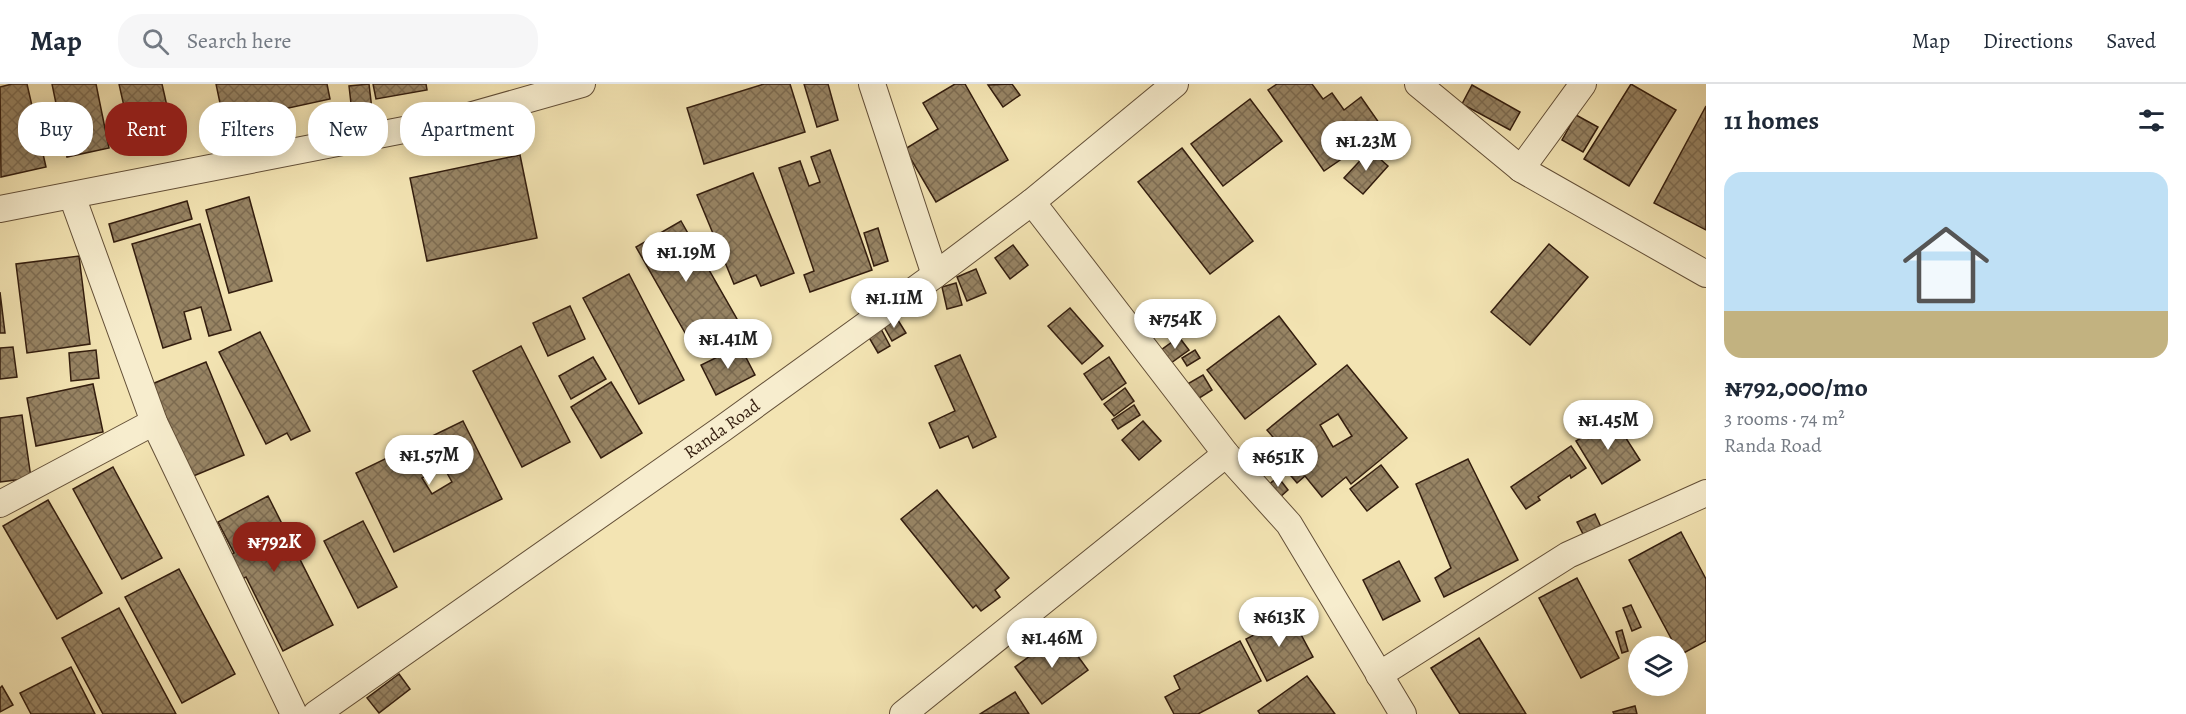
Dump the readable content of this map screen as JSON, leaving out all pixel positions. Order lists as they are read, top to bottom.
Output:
{
  "streets": {
    "street": ["Randa Road"]
  },
  "page": {
    "header": "Map",
    "search": "Search here",
    "nav": ["Map", "Directions", "Saved"],
    "heading": "11 homes",
    "chip": [
      "Buy",
      "Rent",
      "Filters",
      "New",
      "Apartment"
    ],
    "price": [
      "₦1.23M",
      "₦1.19M",
      "₦1.11M",
      "₦754K",
      "₦1.41M",
      "₦1.45M",
      "₦1.57M",
      "₦651K",
      "₦792K",
      "₦613K",
      "₦1.46M"
    ],
    "list": [
      {
        "name": "₦792,000/mo",
        "note": "3 rooms · 74 m² · Randa Road"
      }
    ]
  }
}
